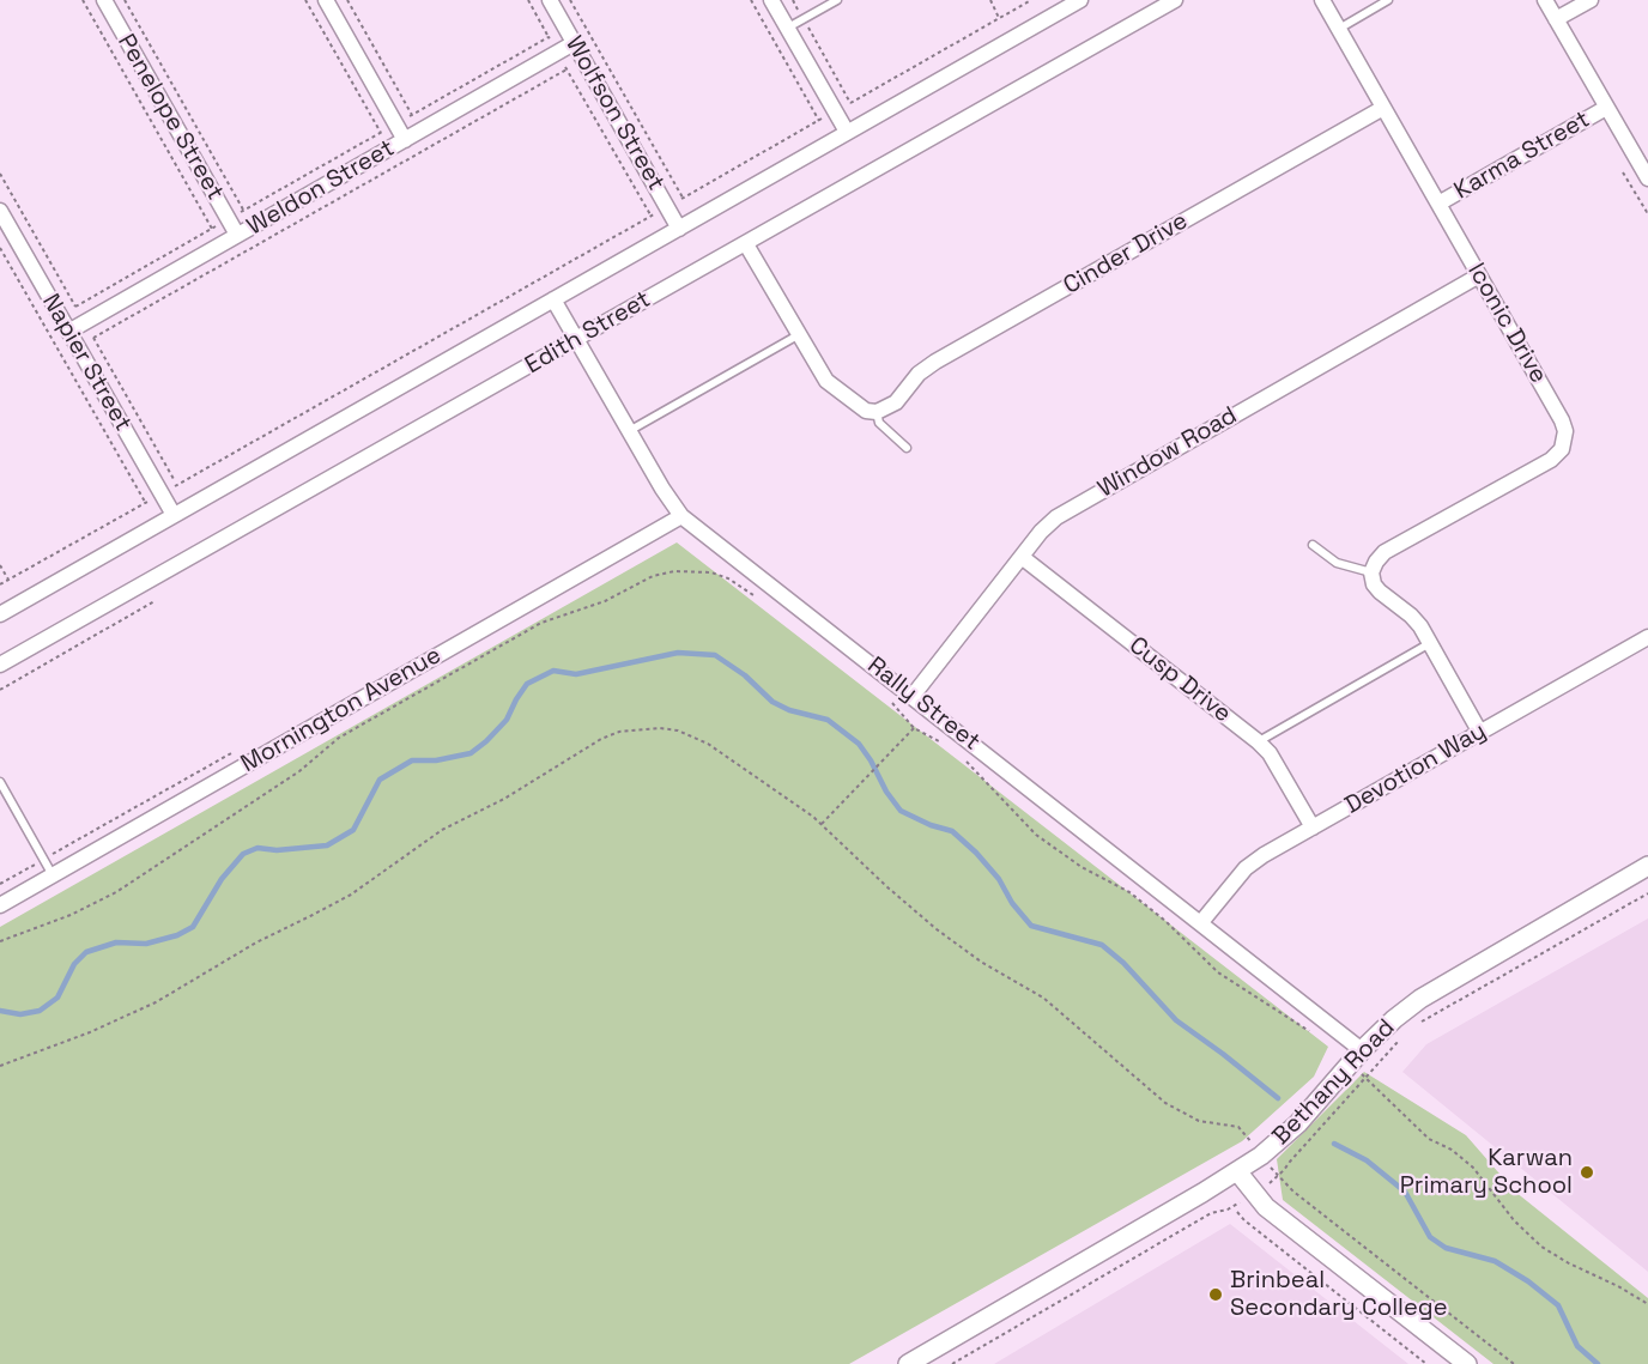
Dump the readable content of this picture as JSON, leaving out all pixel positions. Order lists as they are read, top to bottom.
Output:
{
  "streets": {
    "street": [
      "Wolfson Street",
      "Penelope Street",
      "Karma Street",
      "Weldon Street",
      "Cinder Drive",
      "Iconic Drive",
      "Edith Street",
      "Napier Street",
      "Window Road",
      "Cusp Drive",
      "Rally Street",
      "Mornington Avenue",
      "Devotion Way",
      "Bethany Road"
    ]
  },
  "crossings": [
    ["Wolfson Street", "Weldon Street"],
    ["Wolfson Street", "Edith Street"],
    ["Penelope Street", "Weldon Street"],
    ["Karma Street", "Iconic Drive"],
    ["Weldon Street", "Napier Street"],
    ["Cinder Drive", "Iconic Drive"],
    ["Iconic Drive", "Window Road"],
    ["Edith Street", "Napier Street"],
    ["Edith Street", "Rally Street"],
    ["Window Road", "Cusp Drive"],
    ["Window Road", "Rally Street"],
    ["Cusp Drive", "Devotion Way"],
    ["Rally Street", "Mornington Avenue"],
    ["Rally Street", "Devotion Way"],
    ["Rally Street", "Bethany Road"]
  ],
  "places": ["Karwan Primary School", "Brinbeal Secondary College"]
}
